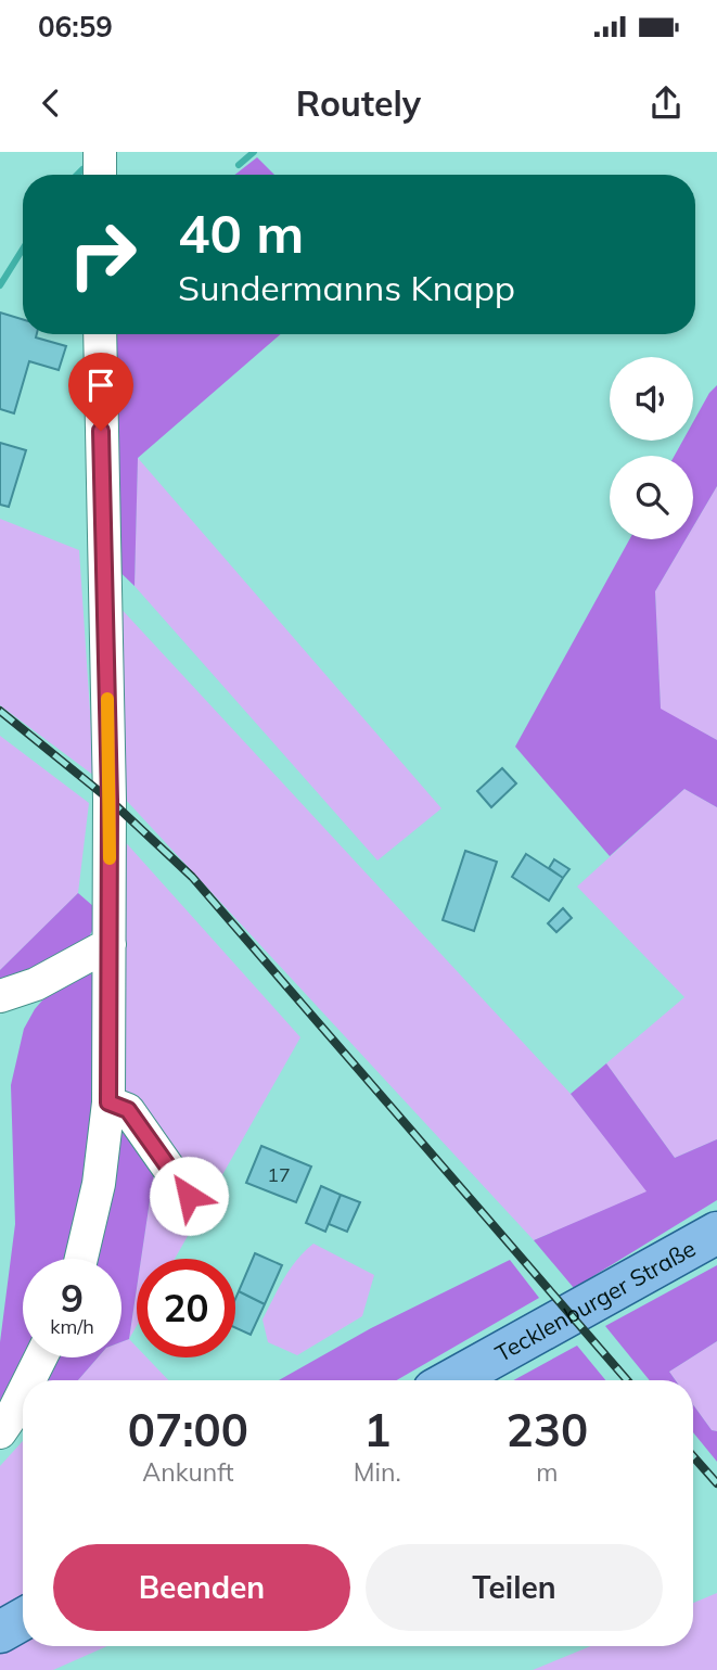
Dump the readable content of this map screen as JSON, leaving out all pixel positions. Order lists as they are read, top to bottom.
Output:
{
  "streets": {
    "main road": ["Tecklenburger Straße"]
  },
  "house_numbers": ["17"],
  "page": {
    "status": "06:59",
    "header": "Routely",
    "turn": ["40 m", "Sundermanns Knapp"],
    "speed": "9 km/h",
    "limit": "20",
    "eta": [
      "07:00",
      "Ankunft",
      "1",
      "Min.",
      "230",
      "m"
    ],
    "buttons": ["Beenden", "Teilen"]
  }
}
